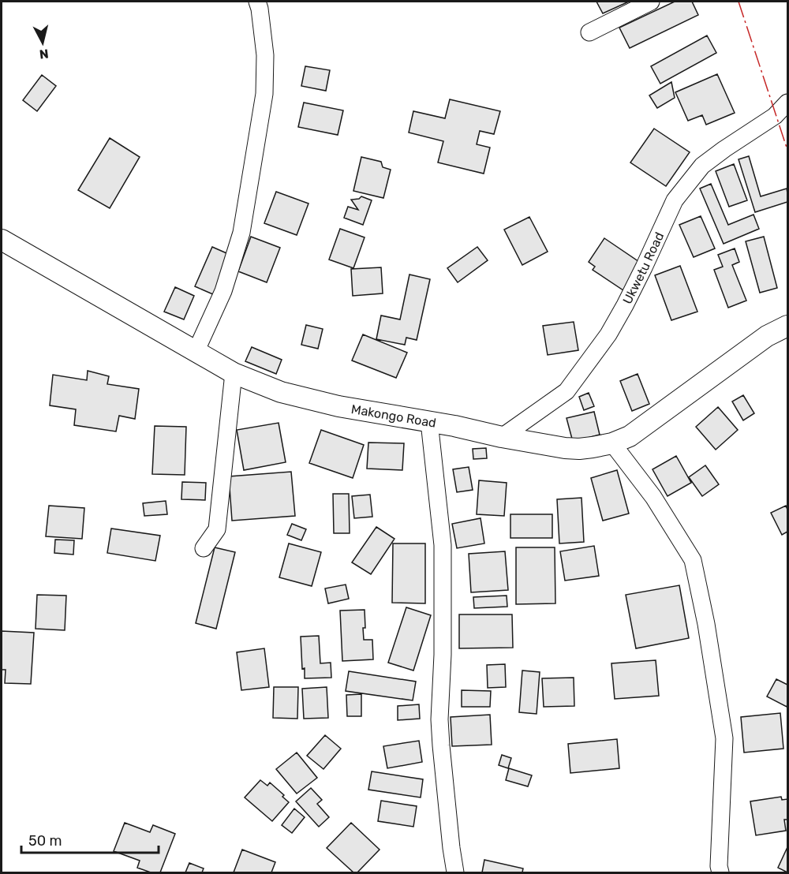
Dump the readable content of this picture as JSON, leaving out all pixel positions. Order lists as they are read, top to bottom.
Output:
{
  "streets": {
    "street": ["Ukwetu Road", "Makongo Road"]
  },
  "crossings": [
    ["Ukwetu Road", "Makongo Road"]
  ],
  "scale_bar": "50 m",
  "north": "bottom"
}
